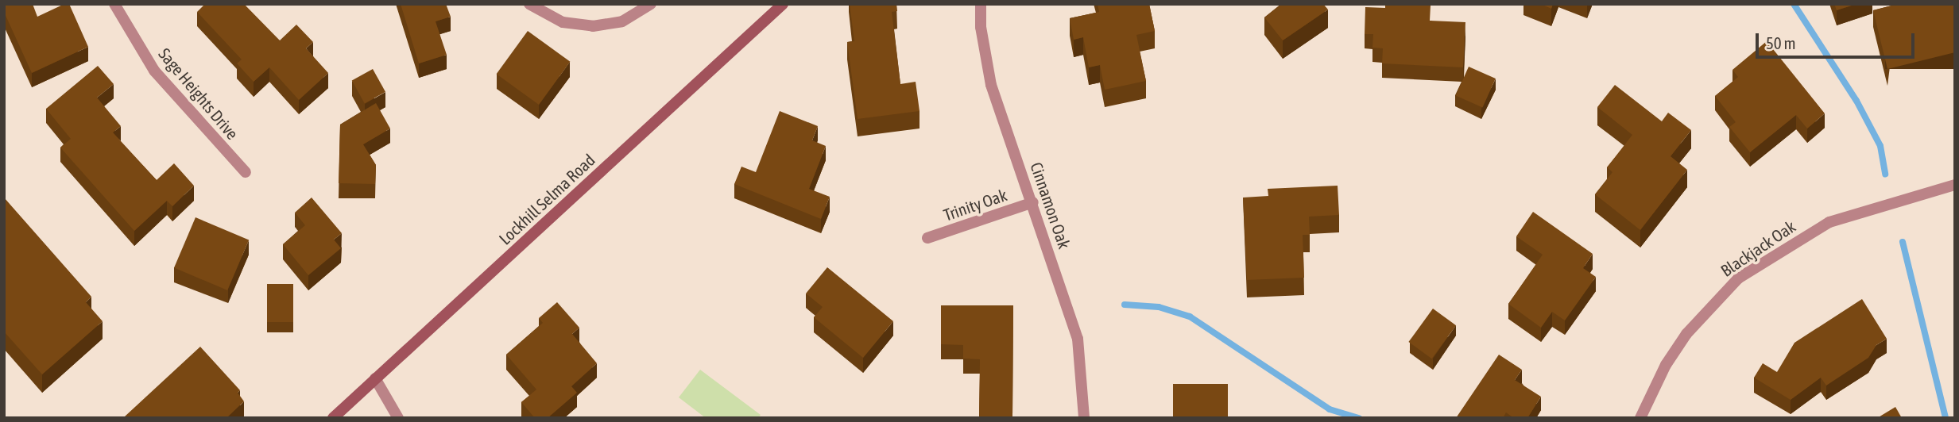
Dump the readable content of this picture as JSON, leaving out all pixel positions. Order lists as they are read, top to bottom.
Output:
{
  "streets": {
    "main road": ["Lockhill Selma Road"],
    "street": [
      "Sage Heights Drive",
      "Trinity Oak",
      "Cinnamon Oak",
      "Blackjack Oak"
    ]
  },
  "crossings": [
    ["Trinity Oak", "Cinnamon Oak"]
  ],
  "scale_bar": "50 m"
}
